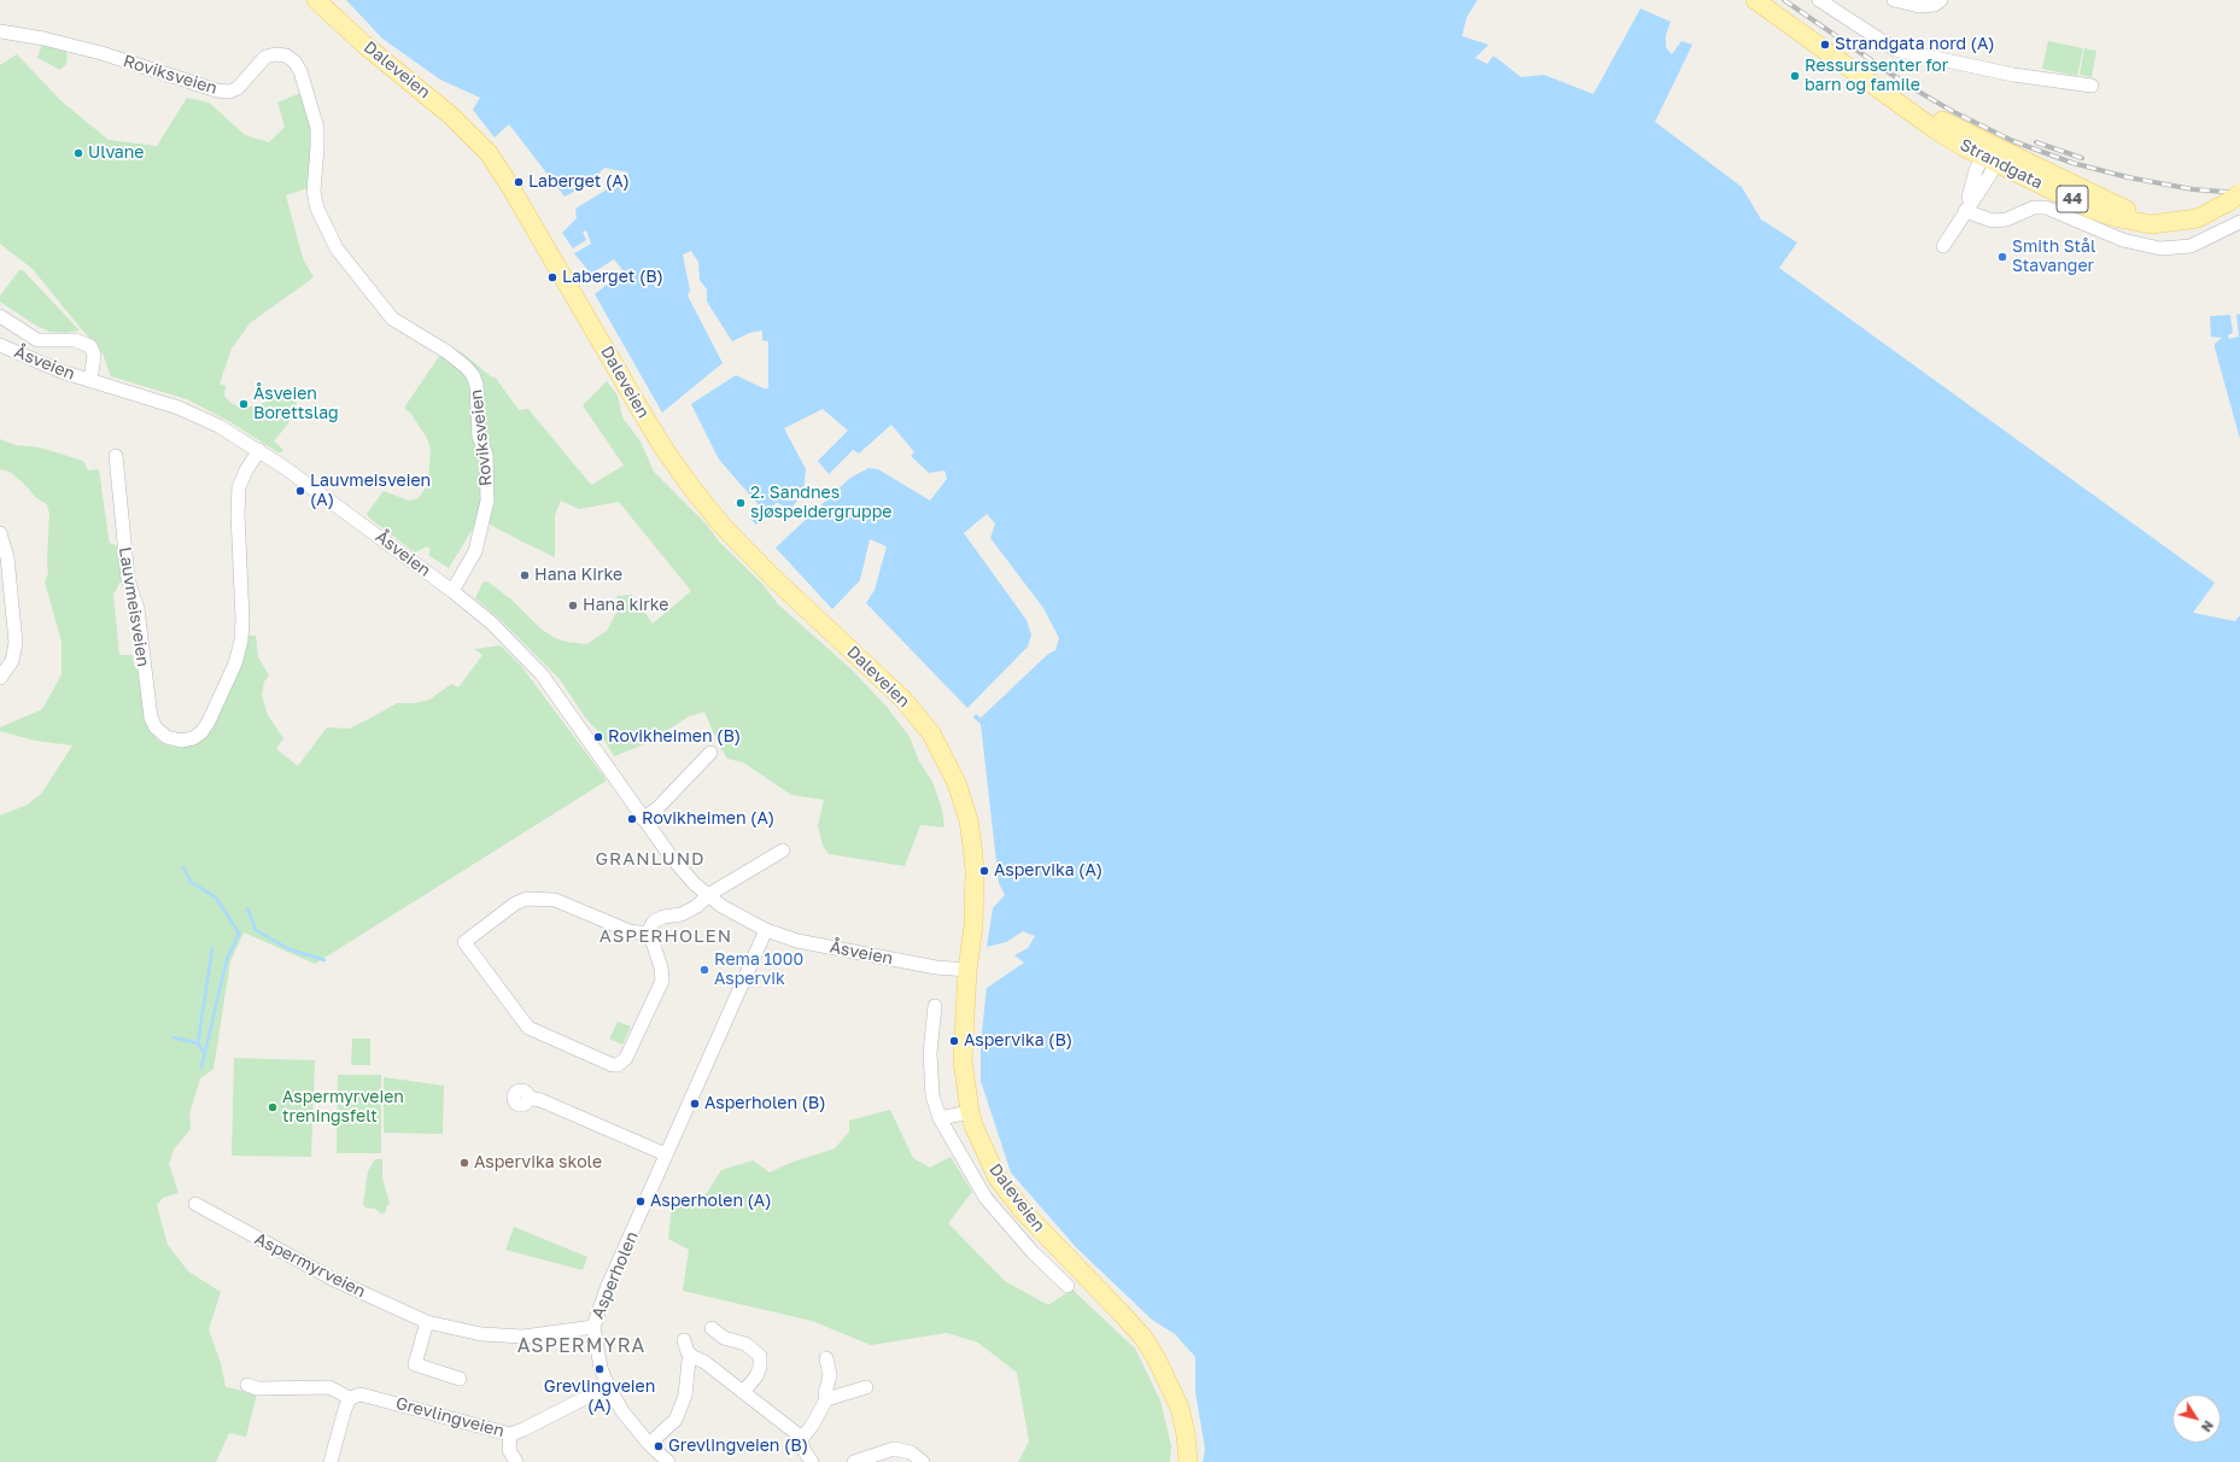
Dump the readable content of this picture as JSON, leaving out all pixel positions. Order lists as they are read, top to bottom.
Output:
{
  "streets": {
    "main road": ["Daleveien", "Strandgata", "44"],
    "street": [
      "Roviksveien",
      "Åsveien",
      "Lauvmeisveien",
      "Aspermyrveien",
      "Asperholen",
      "Grevlingveien"
    ]
  },
  "crossings": [
    ["Daleveien", "Åsveien"],
    ["Roviksveien", "Åsveien"],
    ["Åsveien", "Lauvmeisveien"],
    ["Åsveien", "Asperholen"],
    ["Aspermyrveien", "Asperholen"],
    ["Asperholen", "Grevlingveien"]
  ],
  "districts": ["GRANLUND", "ASPERHOLEN", "ASPERMYRA"],
  "places": [
    "Strandgata nord (A)",
    "Ressurssenter for barn og famile",
    "Ulvane",
    "Laberget (A)",
    "Smith Stål Stavanger",
    "Laberget (B)",
    "Åsveien Borettslag",
    "Lauvmeisveien (A)",
    "2. Sandnes sjøspeidergruppe",
    "Hana Kirke",
    "Hana kirke",
    "Rovikheimen (B)",
    "Rovikheimen (A)",
    "Aspervika (A)",
    "Rema 1000 Aspervik",
    "Aspervika (B)",
    "Asperholen (B)",
    "Aspermyrveien treningsfelt",
    "Aspervika skole",
    "Asperholen (A)",
    "Grevlingveien (A)",
    "Grevlingveien (B)"
  ],
  "north": "bottom right"
}
